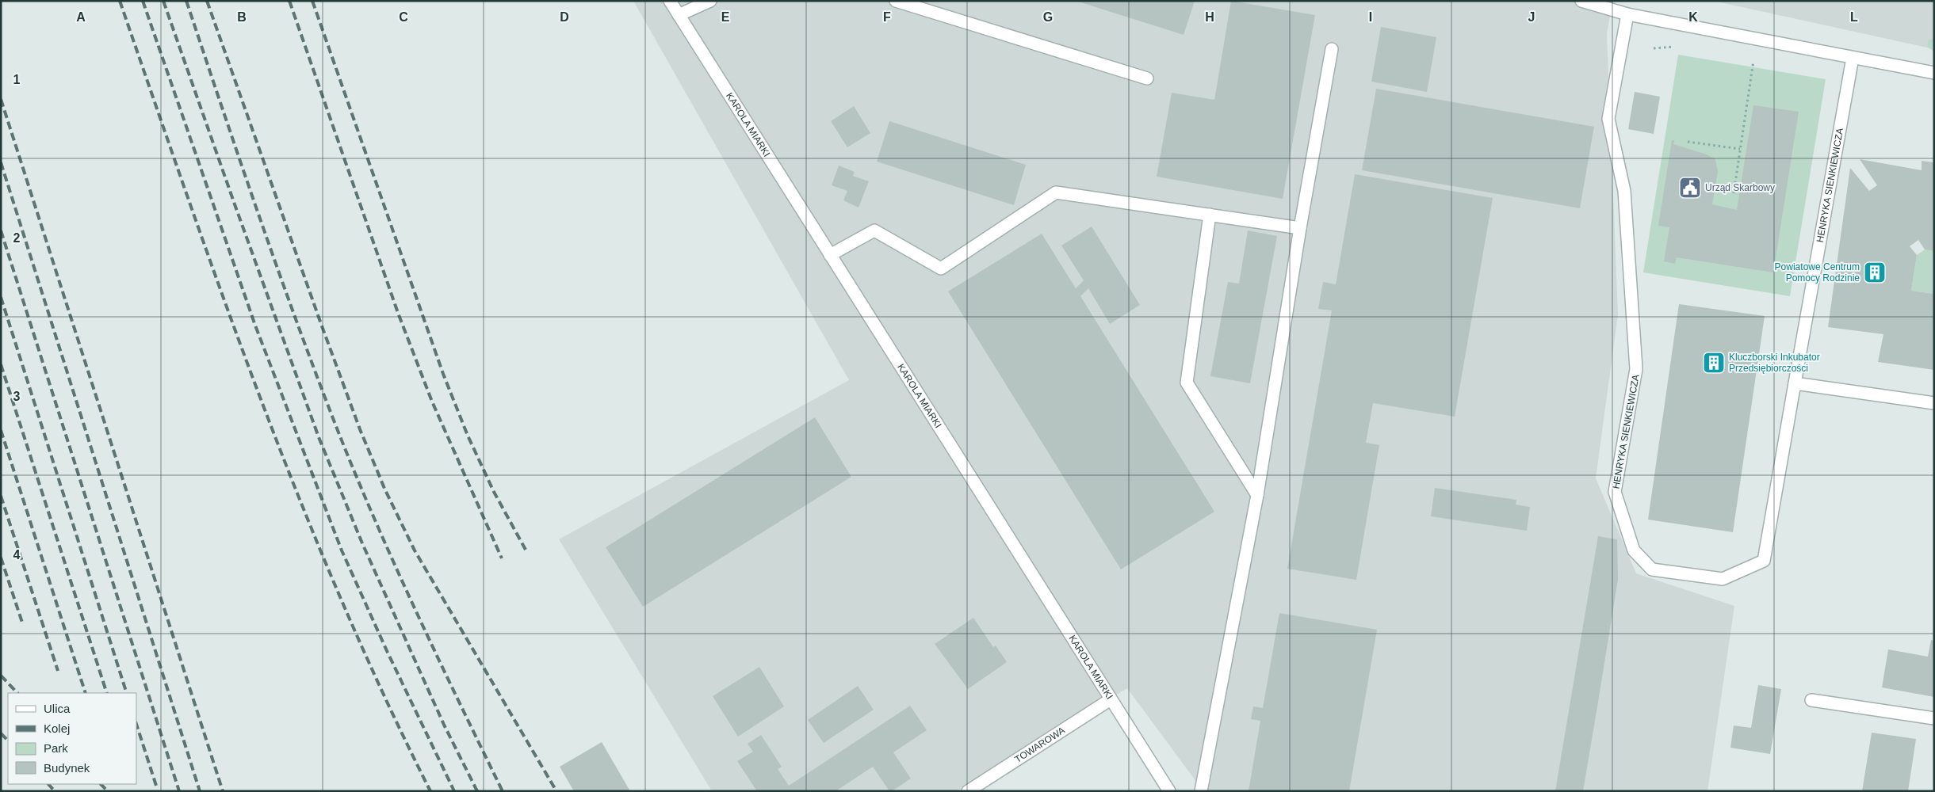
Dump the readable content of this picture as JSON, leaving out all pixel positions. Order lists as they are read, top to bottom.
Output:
{
  "streets": {
    "street": ["KAROLA MIARKI", "HENRYKA SIENKIEWICZA", "TOWAROWA"]
  },
  "crossings": [
    ["KAROLA MIARKI", "TOWAROWA"]
  ],
  "places": {
    "public building": ["Urząd Skarbowy"],
    "building": ["Powiatowe Centrum Pomocy Rodzinie", "Kluczborski Inkubator Przedsiębiorczości"]
  },
  "legend": [
    "Ulica",
    "Kolej",
    "Park",
    "Budynek"
  ],
  "grid": {
    "columns": [
      "A",
      "B",
      "C",
      "D",
      "E",
      "F",
      "G",
      "H",
      "I",
      "J",
      "K",
      "L"
    ],
    "rows": [
      "1",
      "2",
      "3",
      "4"
    ]
  }
}
